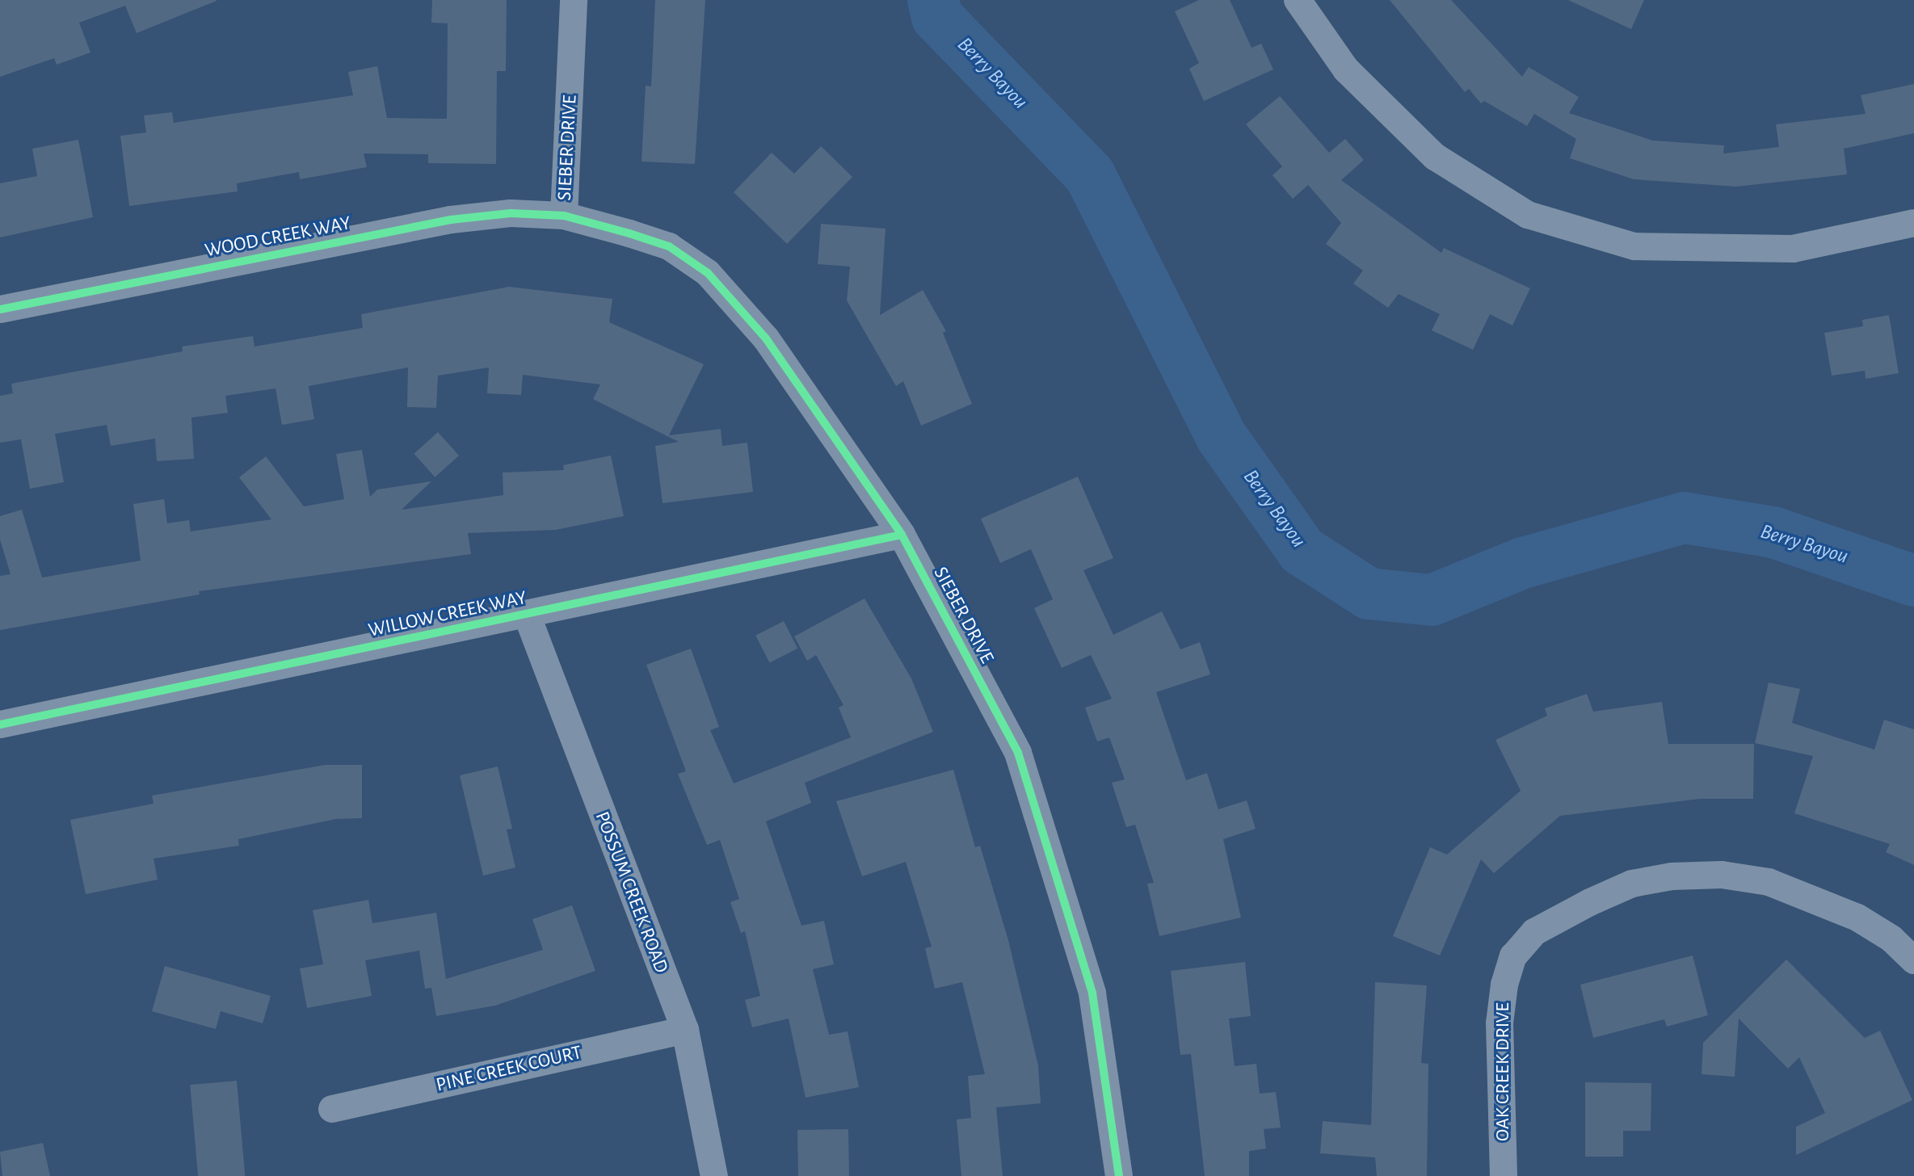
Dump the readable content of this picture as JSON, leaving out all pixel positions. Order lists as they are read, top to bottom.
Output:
{
  "streets": {
    "street": [
      "SIEBER DRIVE",
      "WOOD CREEK WAY",
      "WILLOW CREEK WAY",
      "POSSUM CREEK ROAD",
      "PINE CREEK COURT",
      "OAK CREEK DRIVE"
    ]
  },
  "crossings": [
    ["SIEBER DRIVE", "WOOD CREEK WAY"],
    ["SIEBER DRIVE", "WILLOW CREEK WAY"],
    ["WILLOW CREEK WAY", "POSSUM CREEK ROAD"],
    ["POSSUM CREEK ROAD", "PINE CREEK COURT"]
  ],
  "water": ["Berry Bayou"]
}
